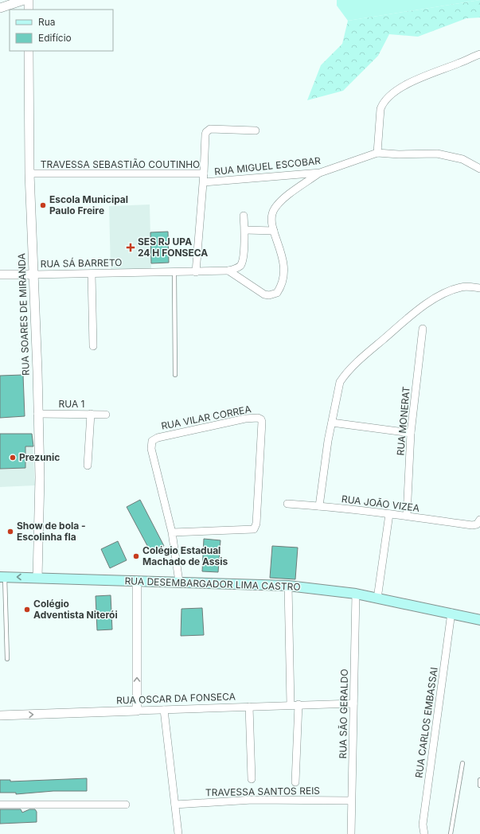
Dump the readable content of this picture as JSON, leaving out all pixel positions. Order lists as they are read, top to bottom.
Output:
{
  "streets": {
    "main road": ["RUA DESEMBARGADOR LIMA CASTRO"],
    "street": [
      "TRAVESSA SEBASTIÃO COUTINHO",
      "RUA MIGUEL ESCOBAR",
      "RUA SÁ BARRETO",
      "RUA SOARES DE MIRANDA",
      "RUA 1",
      "RUA VILAR CORREA",
      "RUA MONERAT",
      "RUA JOÃO VIZEA",
      "RUA OSCAR DA FONSECA",
      "RUA SÃO GERALDO",
      "RUA CARLOS EMBASSAI",
      "TRAVESSA SANTOS REIS"
    ]
  },
  "crossings": [
    ["TRAVESSA SEBASTIÃO COUTINHO", "RUA MIGUEL ESCOBAR"],
    ["TRAVESSA SEBASTIÃO COUTINHO", "RUA SÁ BARRETO"],
    ["TRAVESSA SEBASTIÃO COUTINHO", "RUA SOARES DE MIRANDA"],
    ["RUA SÁ BARRETO", "RUA SOARES DE MIRANDA"],
    ["RUA SOARES DE MIRANDA", "RUA 1"],
    ["RUA SOARES DE MIRANDA", "RUA DESEMBARGADOR LIMA CASTRO"],
    ["RUA VILAR CORREA", "RUA DESEMBARGADOR LIMA CASTRO"],
    ["RUA MONERAT", "RUA JOÃO VIZEA"],
    ["RUA DESEMBARGADOR LIMA CASTRO", "RUA SÃO GERALDO"],
    ["RUA DESEMBARGADOR LIMA CASTRO", "RUA CARLOS EMBASSAI"],
    ["RUA OSCAR DA FONSECA", "RUA SÃO GERALDO"],
    ["RUA SÃO GERALDO", "TRAVESSA SANTOS REIS"]
  ],
  "one_way": ["RUA OSCAR DA FONSECA"],
  "places": {
    "other": [
      "Escola Municipal Paulo Freire",
      "Prezunic",
      "Show de bola - Escolinha fla",
      "Colégio Estadual Machado de Assis",
      "Colégio Adventista Niterói"
    ],
    "health": ["SES RJ UPA 24 H FONSECA"]
  },
  "legend": ["Rua", "Edifício"]
}
